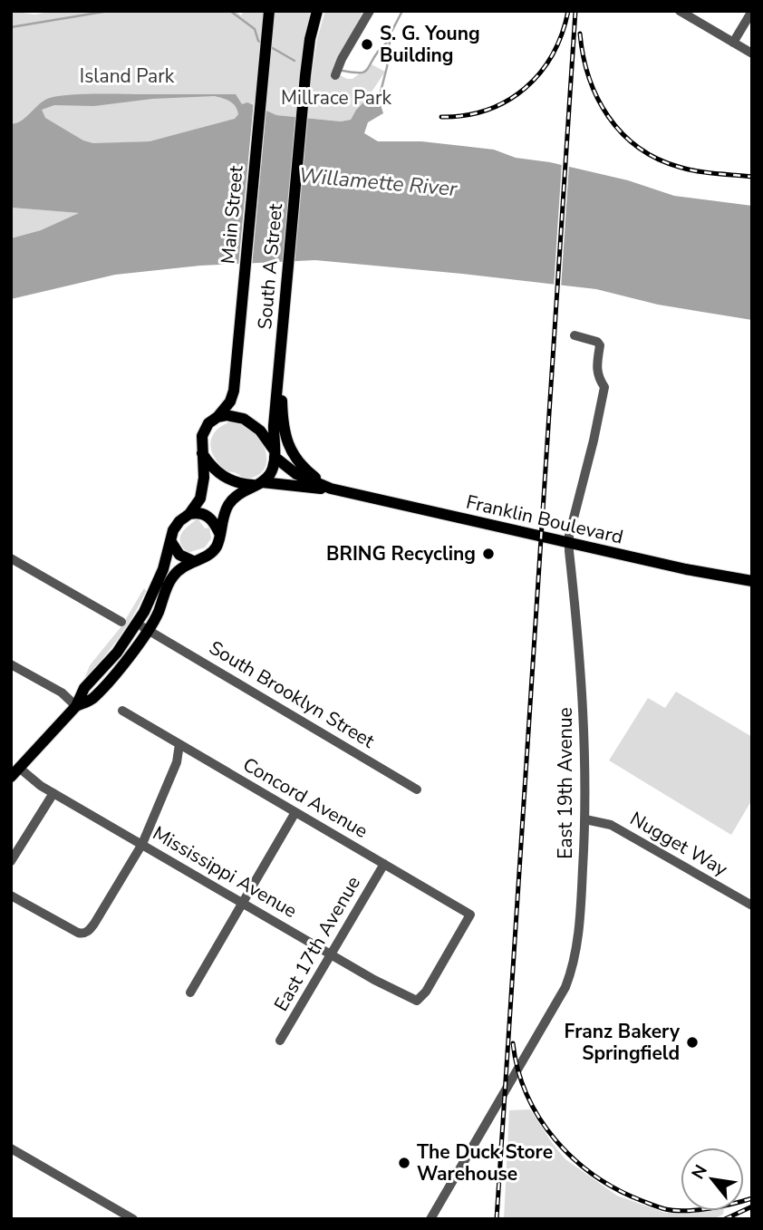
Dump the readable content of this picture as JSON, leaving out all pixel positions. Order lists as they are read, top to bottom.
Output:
{
  "streets": {
    "main road": ["Main Street", "South A Street", "Franklin Boulevard"],
    "street": [
      "South Brooklyn Street",
      "East 19th Avenue",
      "Concord Avenue",
      "Nugget Way",
      "Mississippi Avenue",
      "East 17th Avenue"
    ]
  },
  "crossings": [
    ["Main Street", "South A Street"],
    ["Main Street", "Franklin Boulevard"],
    ["South A Street", "Franklin Boulevard"],
    ["Franklin Boulevard", "East 19th Avenue"],
    ["East 19th Avenue", "Nugget Way"],
    ["Concord Avenue", "Mississippi Avenue"],
    ["Concord Avenue", "East 17th Avenue"],
    ["Mississippi Avenue", "East 17th Avenue"]
  ],
  "water": ["Willamette River"],
  "parks": ["Island Park", "Millrace Park"],
  "places": [
    "S. G. Young Building",
    "BRING Recycling",
    "Franz Bakery Springfield",
    "The Duck Store Warehouse"
  ],
  "north": "top left"
}
